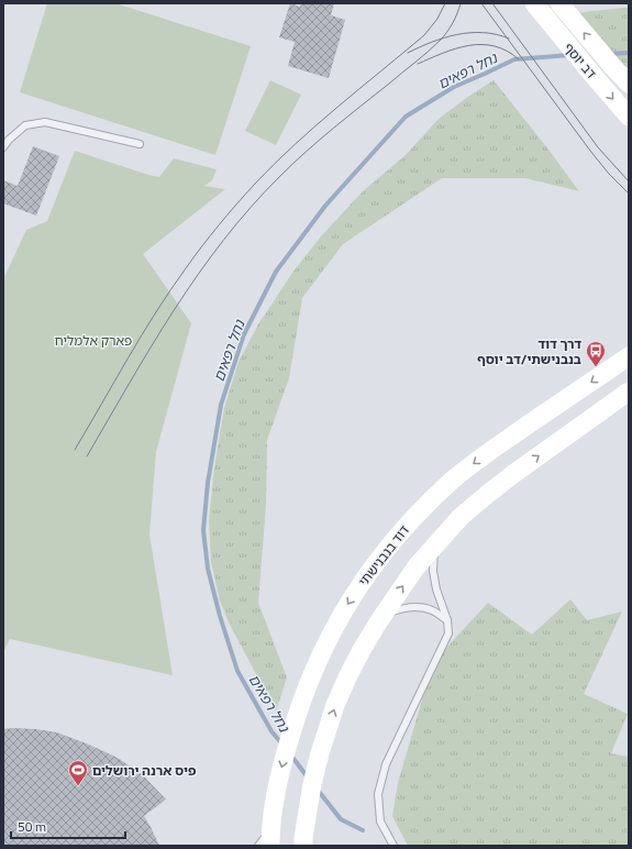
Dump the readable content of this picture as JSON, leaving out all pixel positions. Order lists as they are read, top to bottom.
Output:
{
  "streets": {
    "main road": ["דב יוסף", "דוד בנבנישתי"]
  },
  "water": ["נחל רפאים"],
  "parks": ["פארק אלמליח"],
  "places": {
    "bus stop": ["דרך דוד בנבנישתי/דב יוסף"],
    "sports": ["פיס ארנה ירושלים"]
  },
  "scale_bar": "50 m"
}
